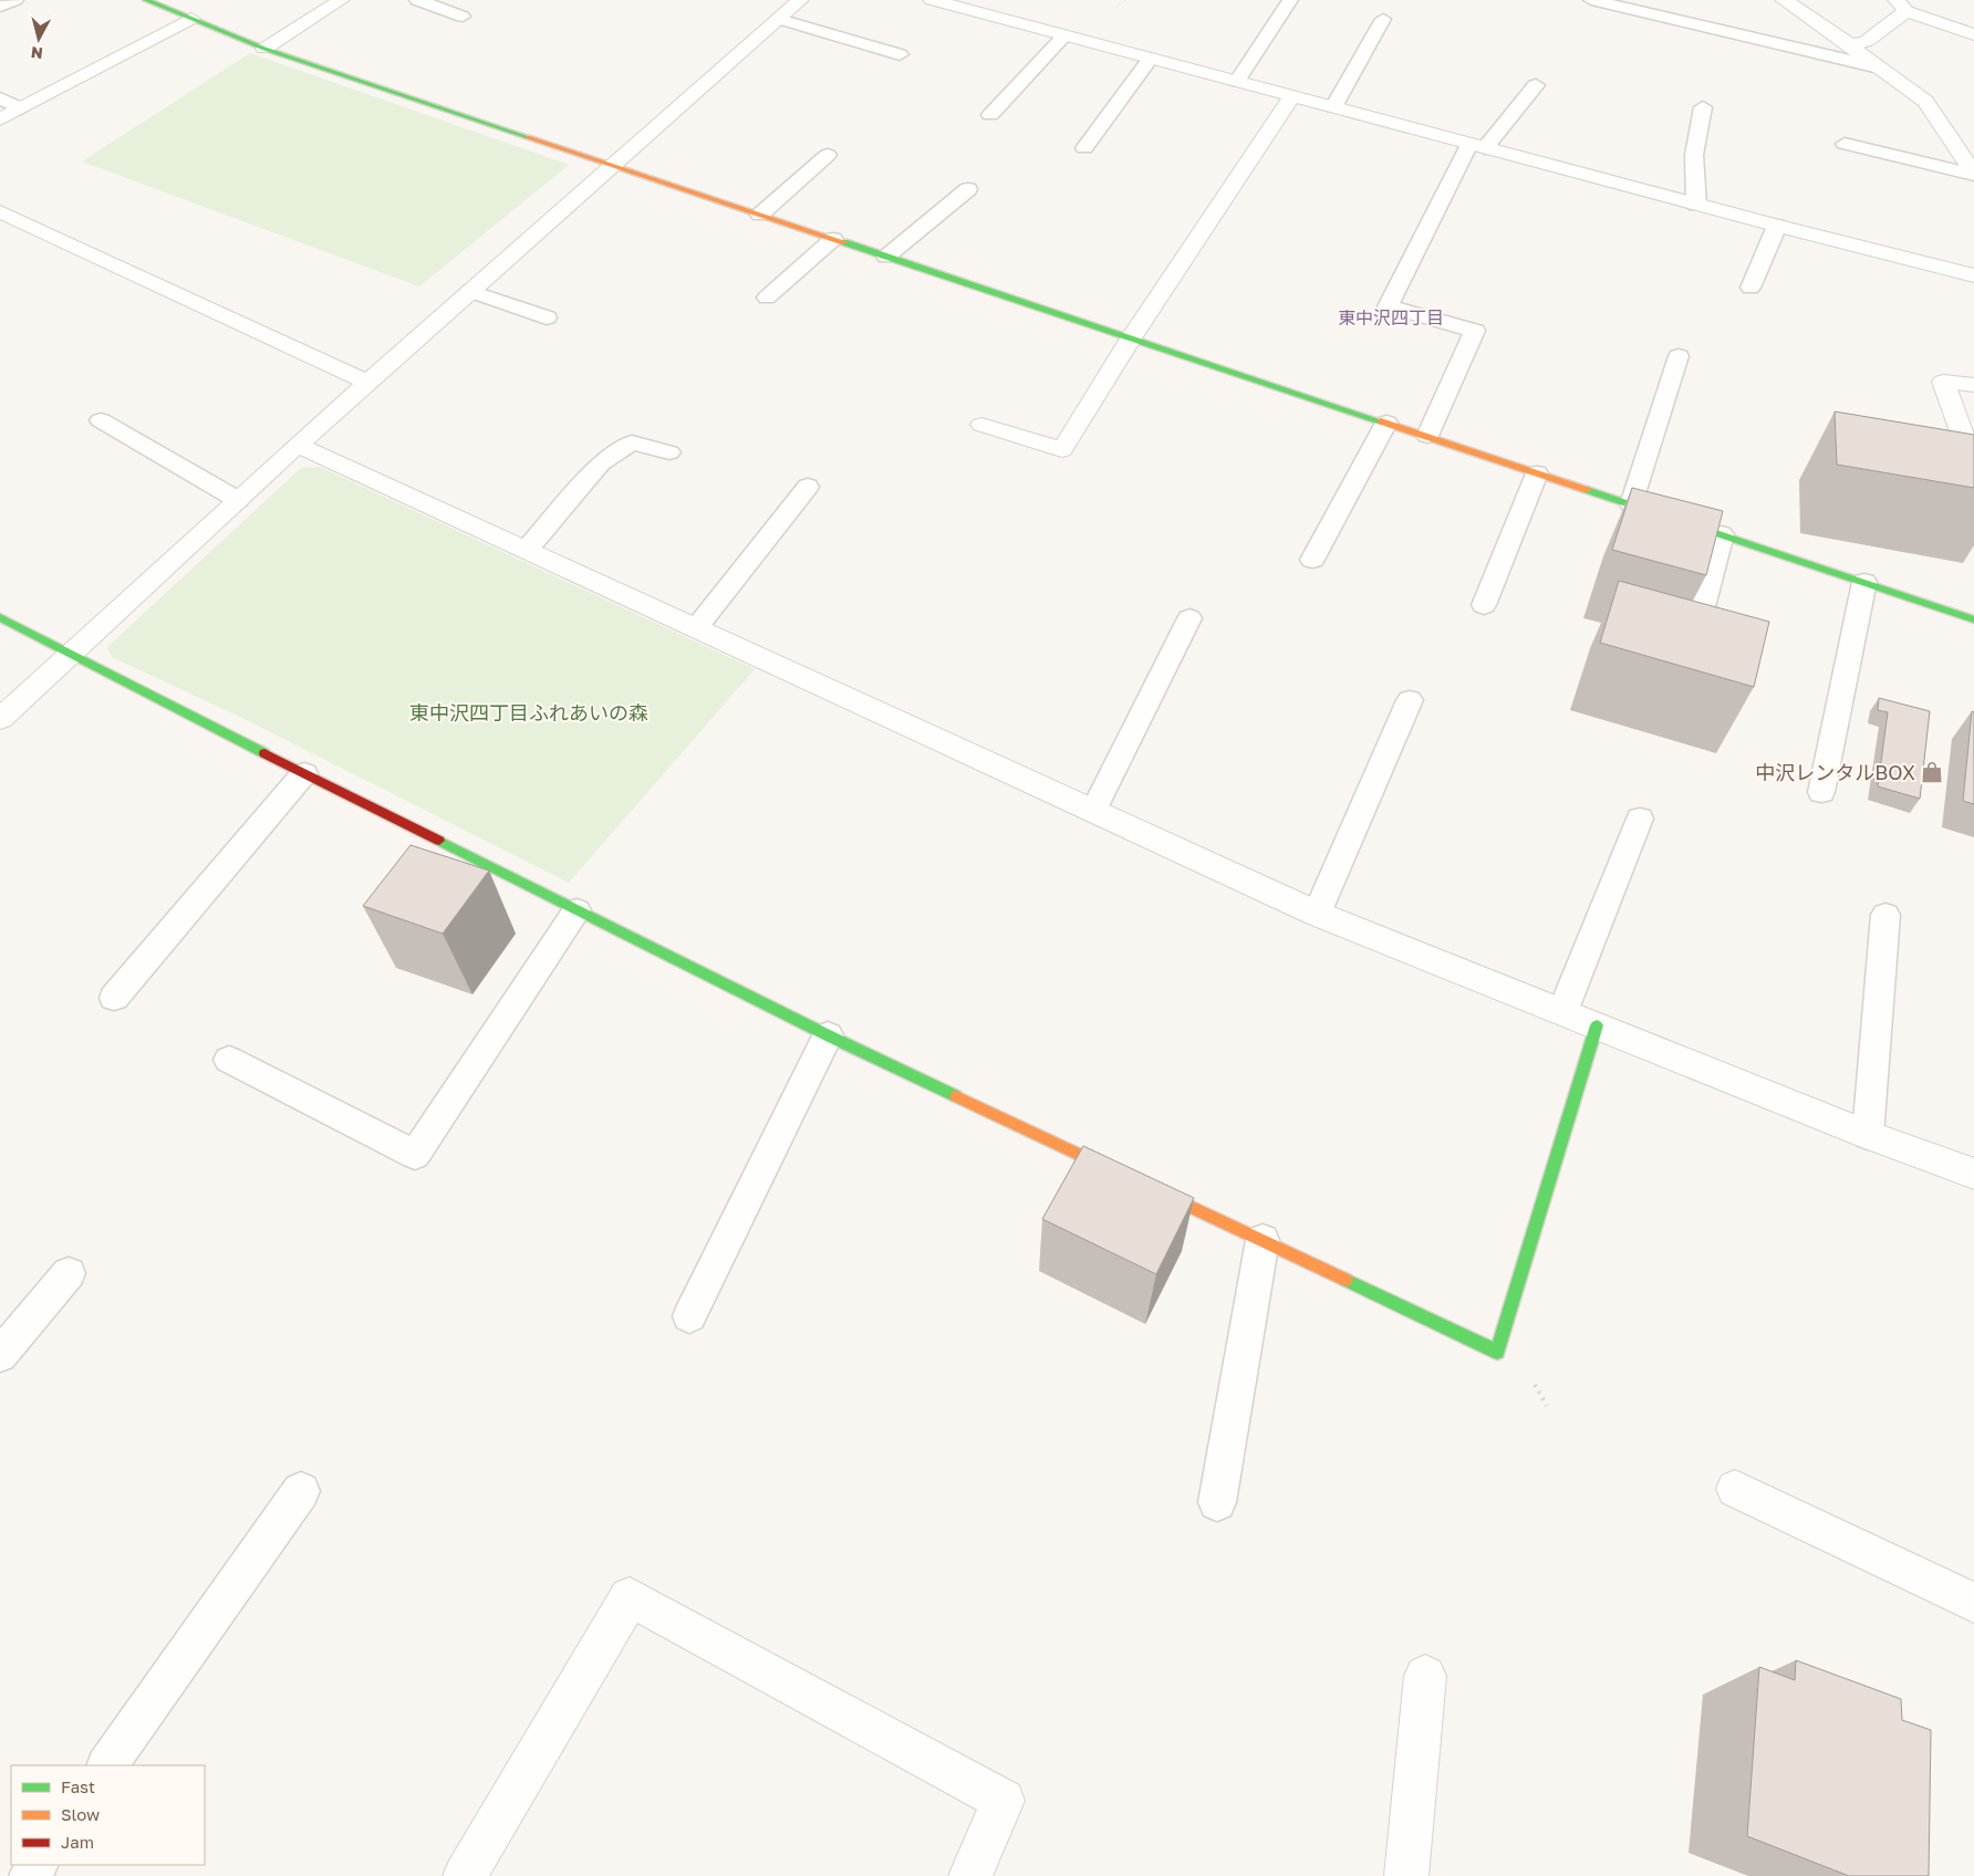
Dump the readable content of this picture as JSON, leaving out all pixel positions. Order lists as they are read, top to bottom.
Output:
{
  "districts": ["東中沢四丁目"],
  "parks": ["東中沢四丁目ふれあいの森"],
  "places": {
    "shop": ["中沢レンタルBOX"]
  },
  "legend": ["Fast", "Slow", "Jam"],
  "north": "bottom"
}
